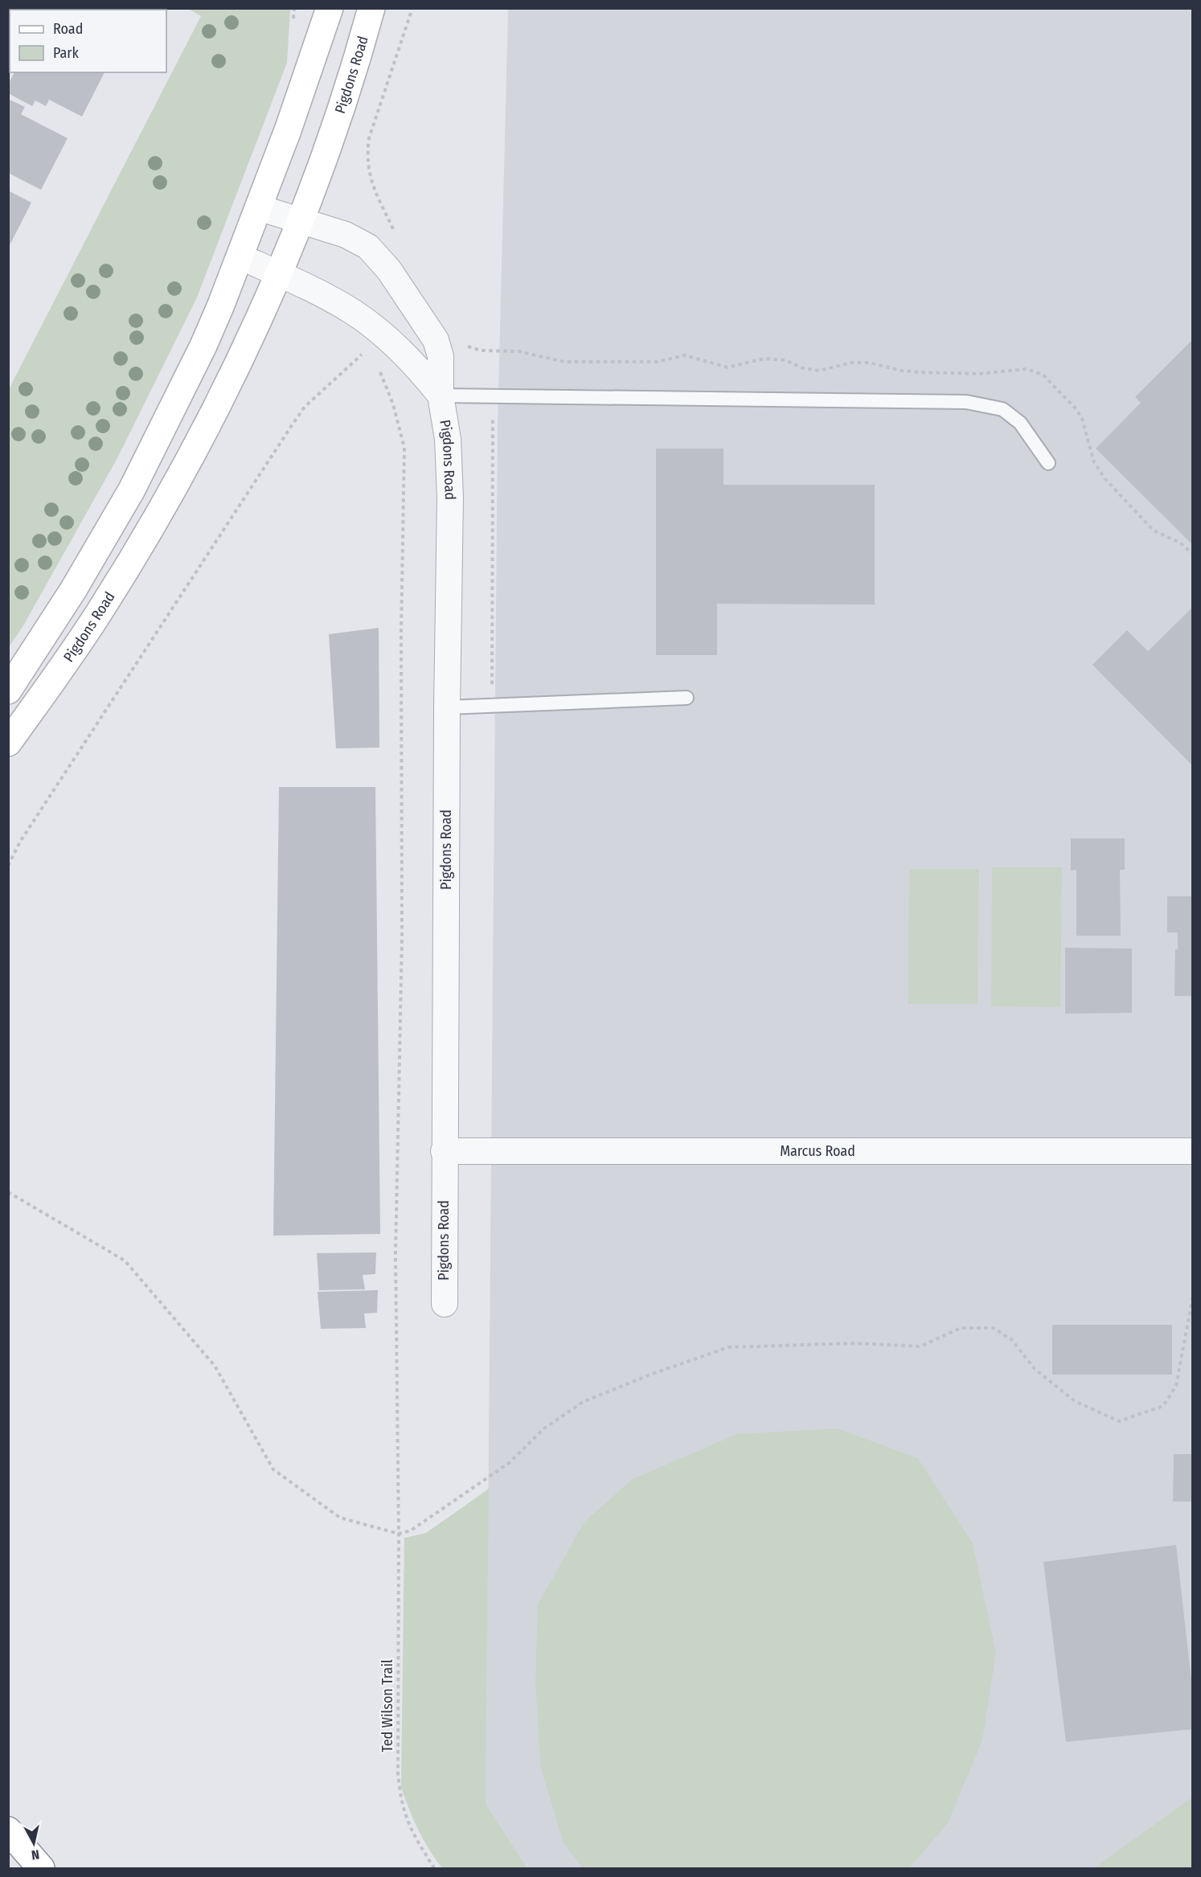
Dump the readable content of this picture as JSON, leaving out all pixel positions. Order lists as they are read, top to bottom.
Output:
{
  "streets": {
    "main road": ["Pigdons Road"],
    "street": ["Marcus Road"],
    "path": ["Ted Wilson Trail"]
  },
  "crossings": [
    ["Pigdons Road", "Marcus Road"]
  ],
  "legend": ["Road", "Park"],
  "north": "bottom"
}
